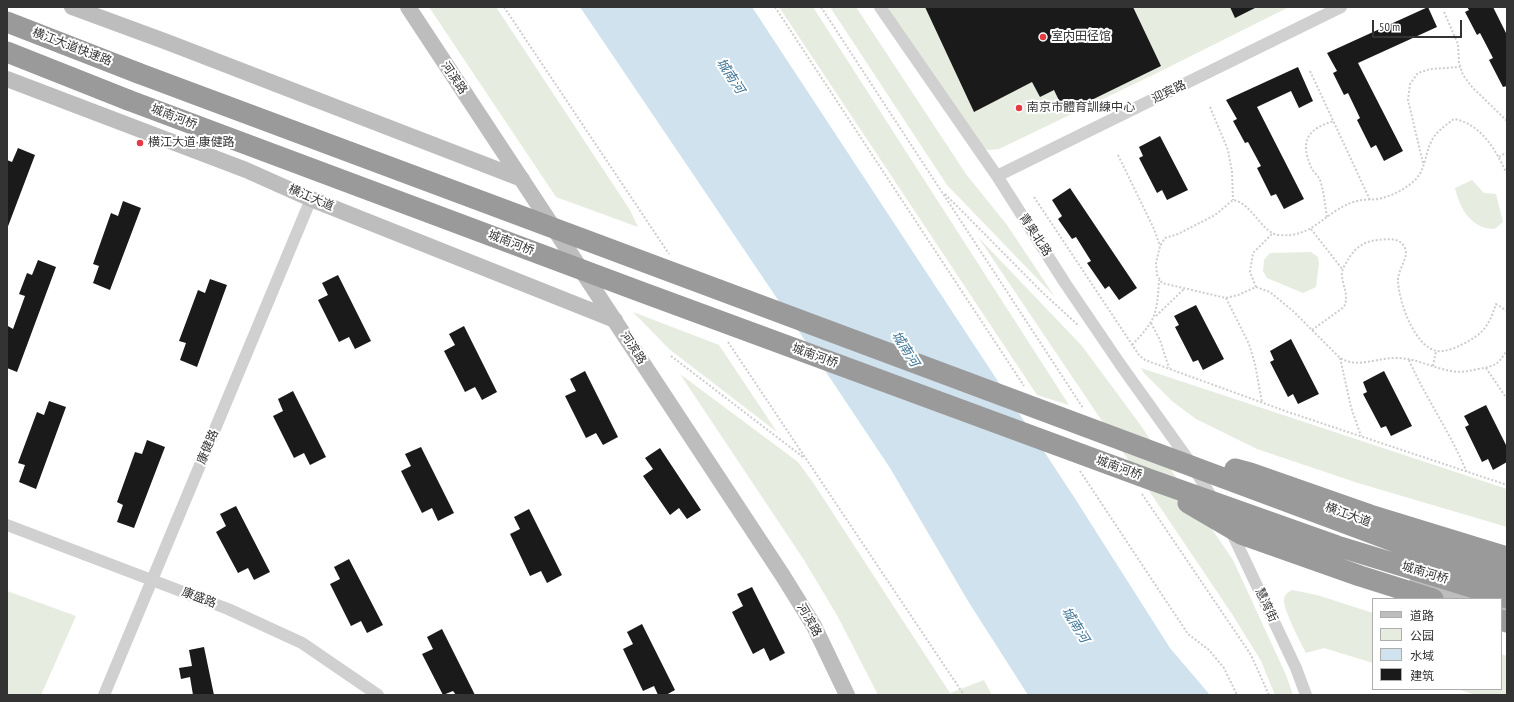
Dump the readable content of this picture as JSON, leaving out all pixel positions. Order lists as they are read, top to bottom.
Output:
{
  "streets": {
    "highway": ["横江大道快速路", "城南河桥"],
    "street": [
      "河滨路",
      "迎宾路",
      "横江大道",
      "青奥北路",
      "康健路",
      "康盛路",
      "慧湾街"
    ]
  },
  "crossings": [
    ["横江大道快速路", "城南河桥"],
    ["河滨路", "横江大道"],
    ["迎宾路", "青奥北路"],
    ["横江大道", "青奥北路"],
    ["横江大道", "康健路"],
    ["青奥北路", "慧湾街"],
    ["康健路", "康盛路"]
  ],
  "water": ["城南河"],
  "places": ["室内田径馆", "南京市體育訓練中心", "横江大道·康健路"],
  "legend": [
    "道路",
    "公园",
    "水域",
    "建筑"
  ],
  "scale_bar": "50 m"
}
